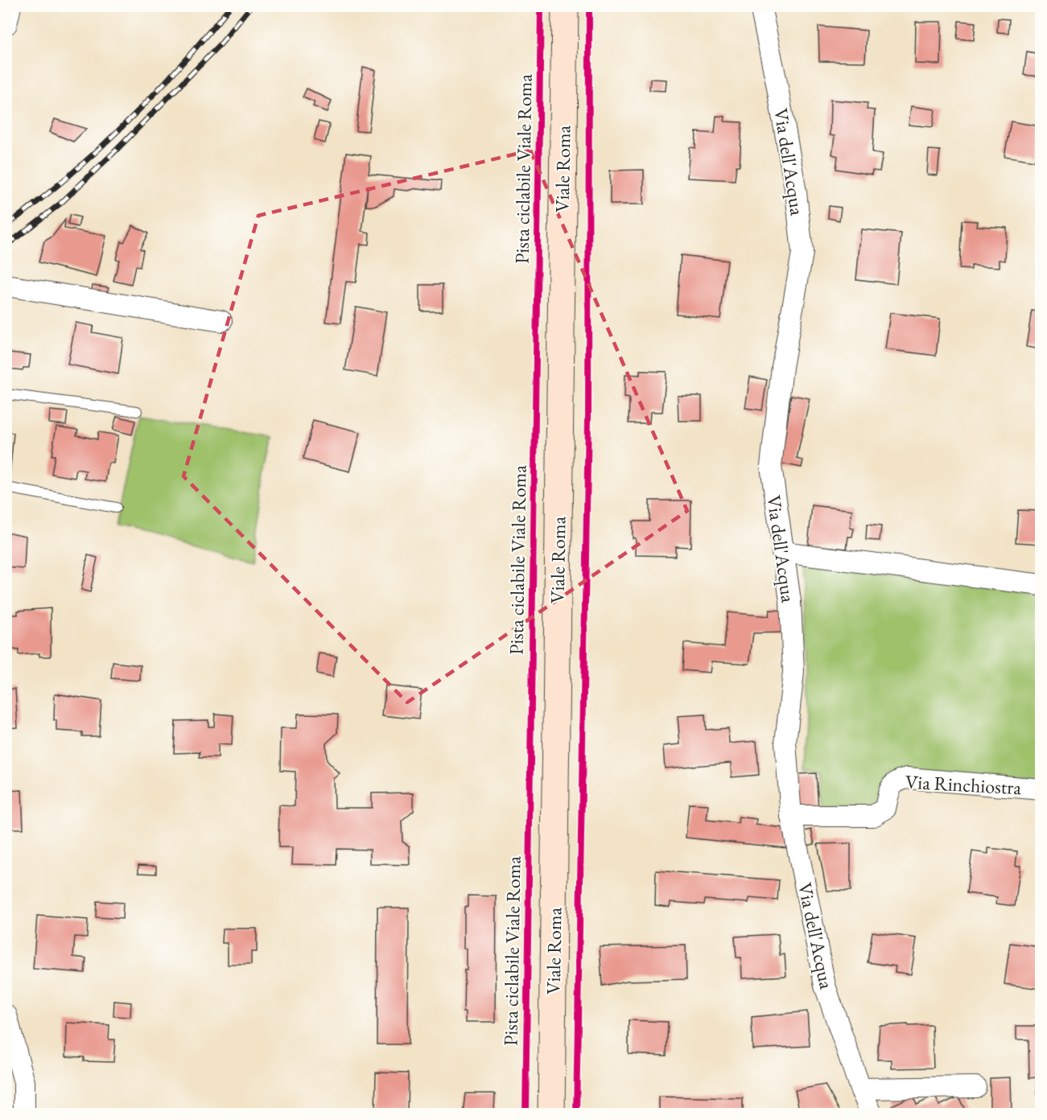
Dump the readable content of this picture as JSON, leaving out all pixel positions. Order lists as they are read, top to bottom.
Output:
{
  "streets": {
    "main road": ["Viale Roma"],
    "street": ["Via dell'Acqua", "Via Rinchiostra"],
    "cycle path": ["Pista ciclabile Viale Roma"]
  },
  "crossings": [
    ["Via dell'Acqua", "Via Rinchiostra"]
  ]
}
